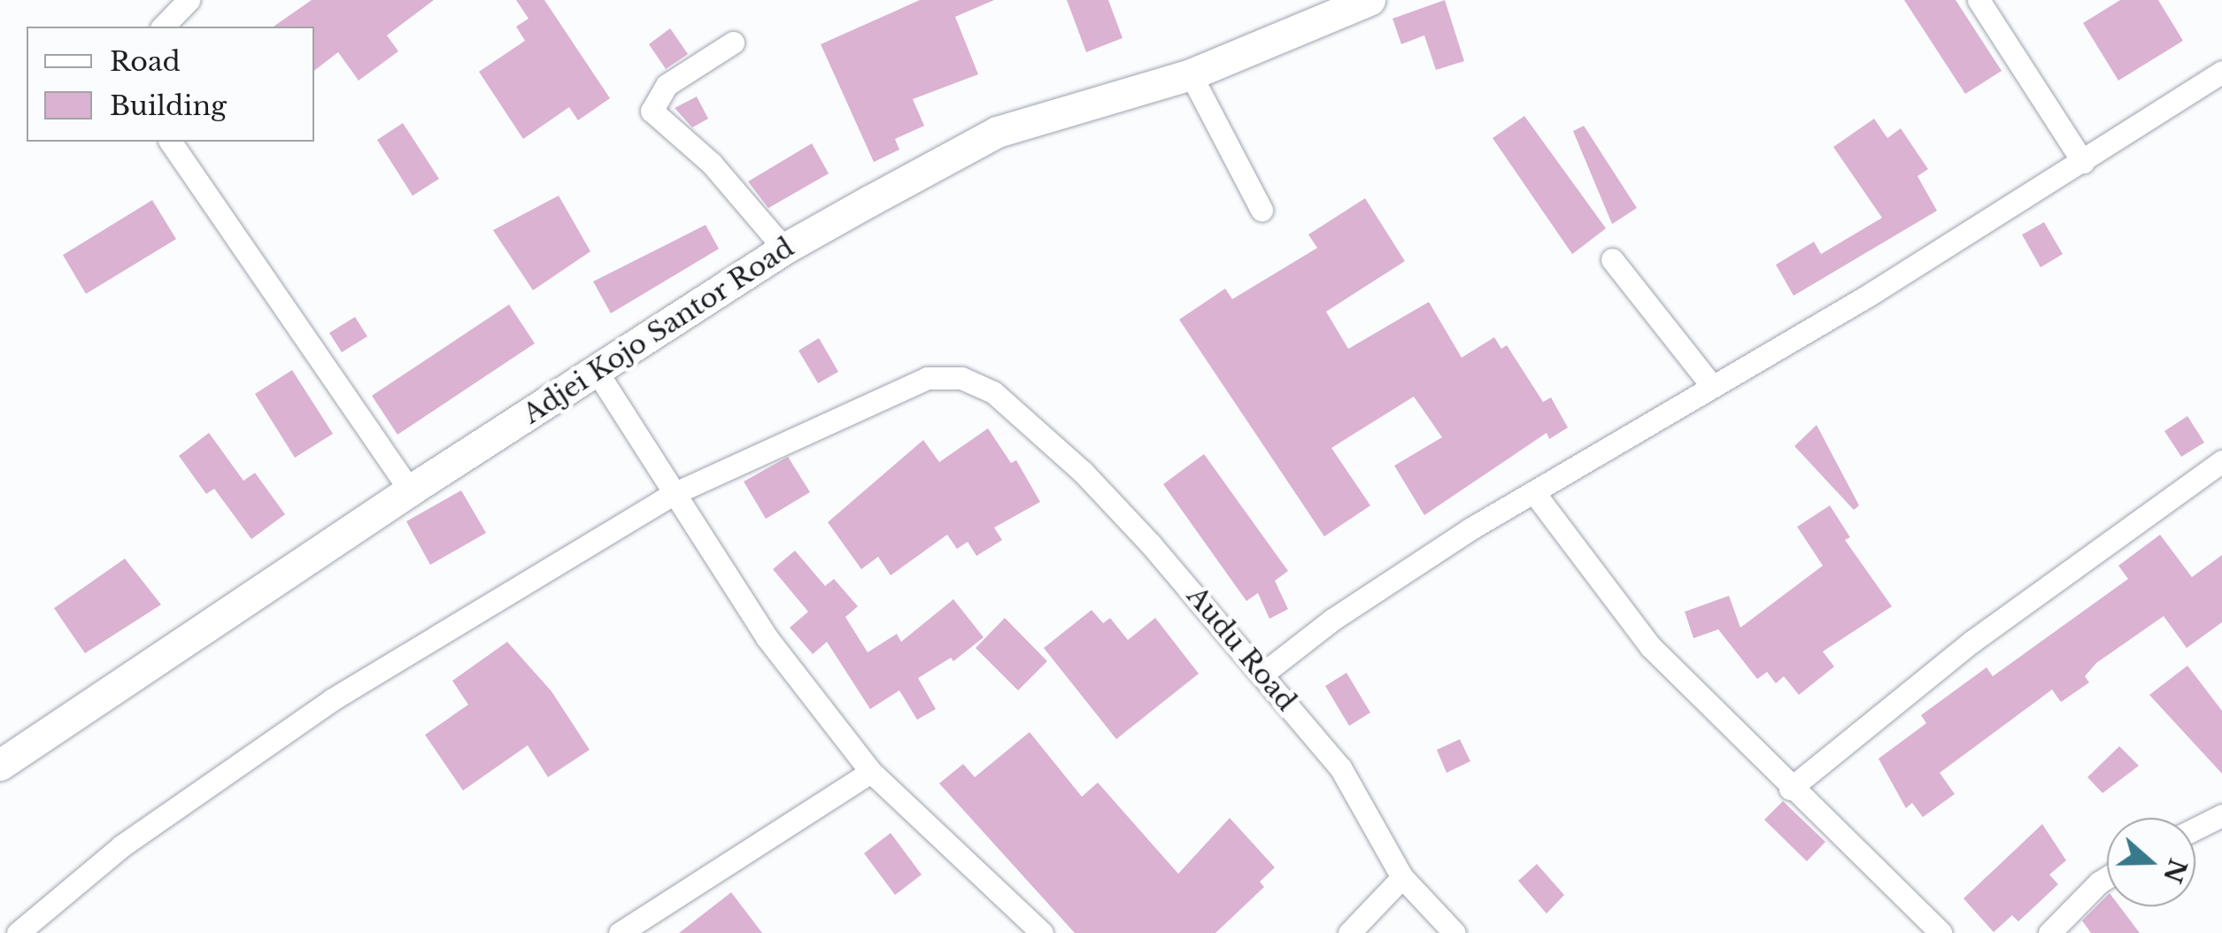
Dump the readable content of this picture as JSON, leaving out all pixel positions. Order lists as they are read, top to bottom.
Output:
{
  "streets": {
    "street": ["Adjei Kojo Santor Road", "Audu Road"]
  },
  "legend": ["Road", "Building"],
  "north": "right"
}
